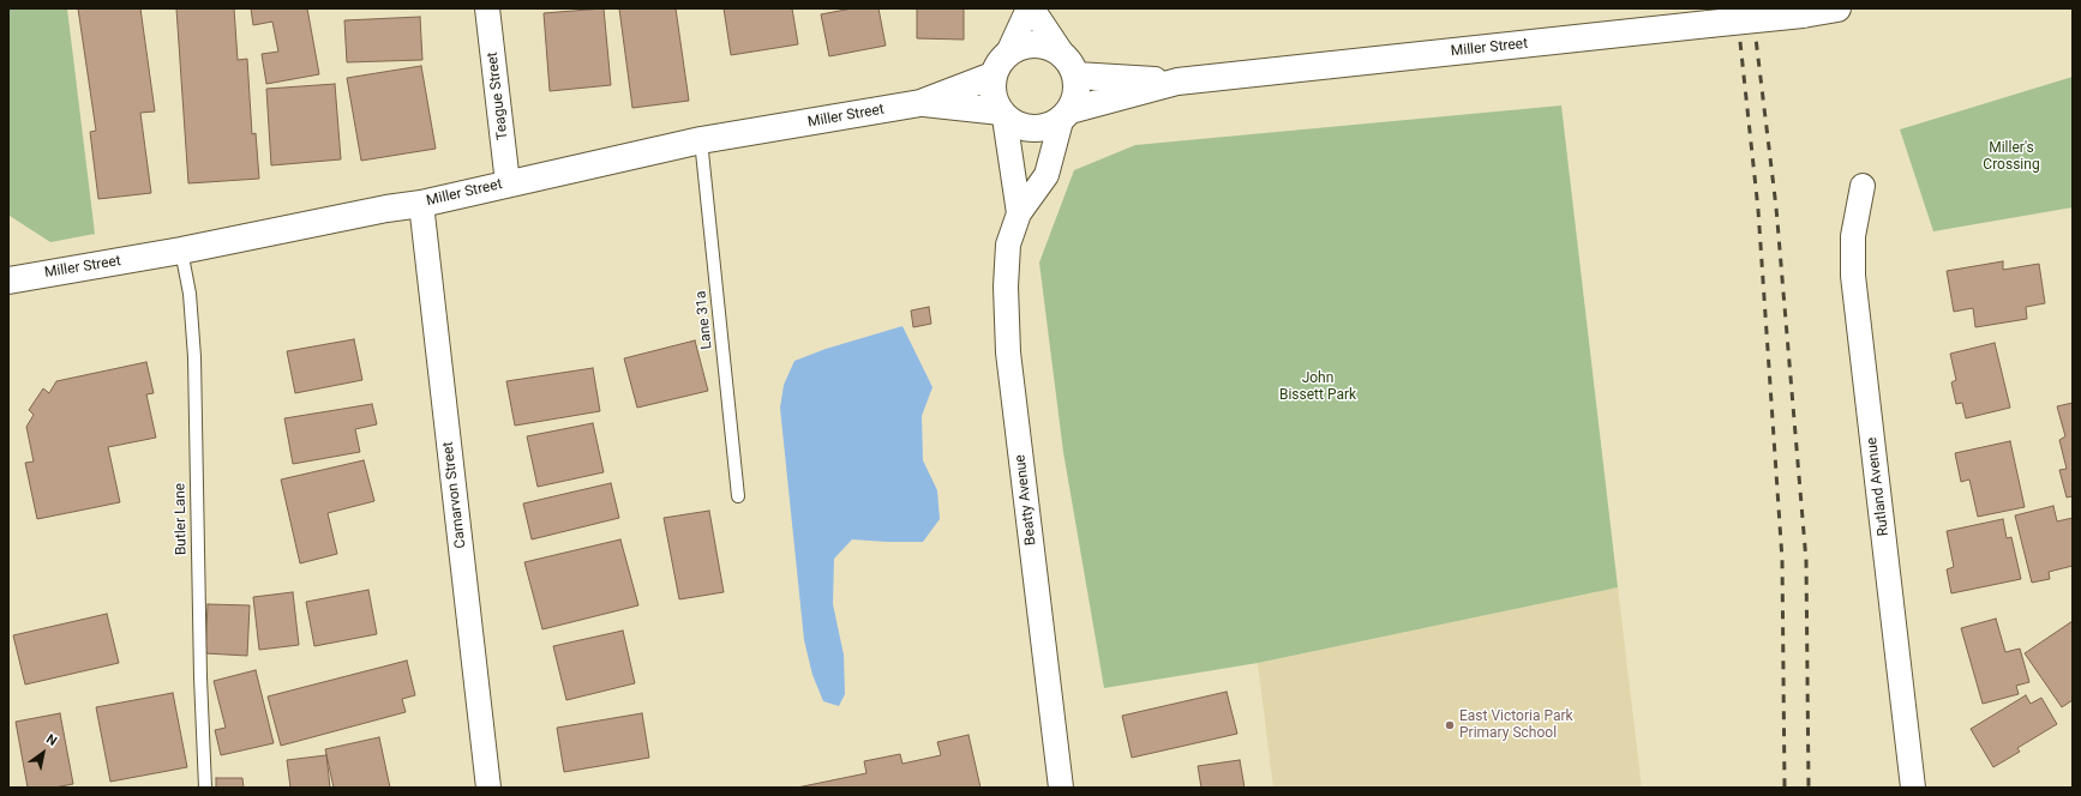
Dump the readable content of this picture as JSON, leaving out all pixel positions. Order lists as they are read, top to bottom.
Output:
{
  "streets": {
    "main road": ["Miller Street"],
    "street": [
      "Teague Street",
      "Rutland Avenue",
      "Carnarvon Street",
      "Beatty Avenue"
    ],
    "lane": ["Lane 31a", "Butler Lane"]
  },
  "crossings": [
    ["Miller Street", "Teague Street"],
    ["Miller Street", "Lane 31a"],
    ["Miller Street", "Carnarvon Street"],
    ["Miller Street", "Beatty Avenue"],
    ["Miller Street", "Butler Lane"]
  ],
  "parks": ["Miller's Crossing", "John Bissett Park"],
  "places": ["East Victoria Park Primary School"],
  "north": "top right"
}
